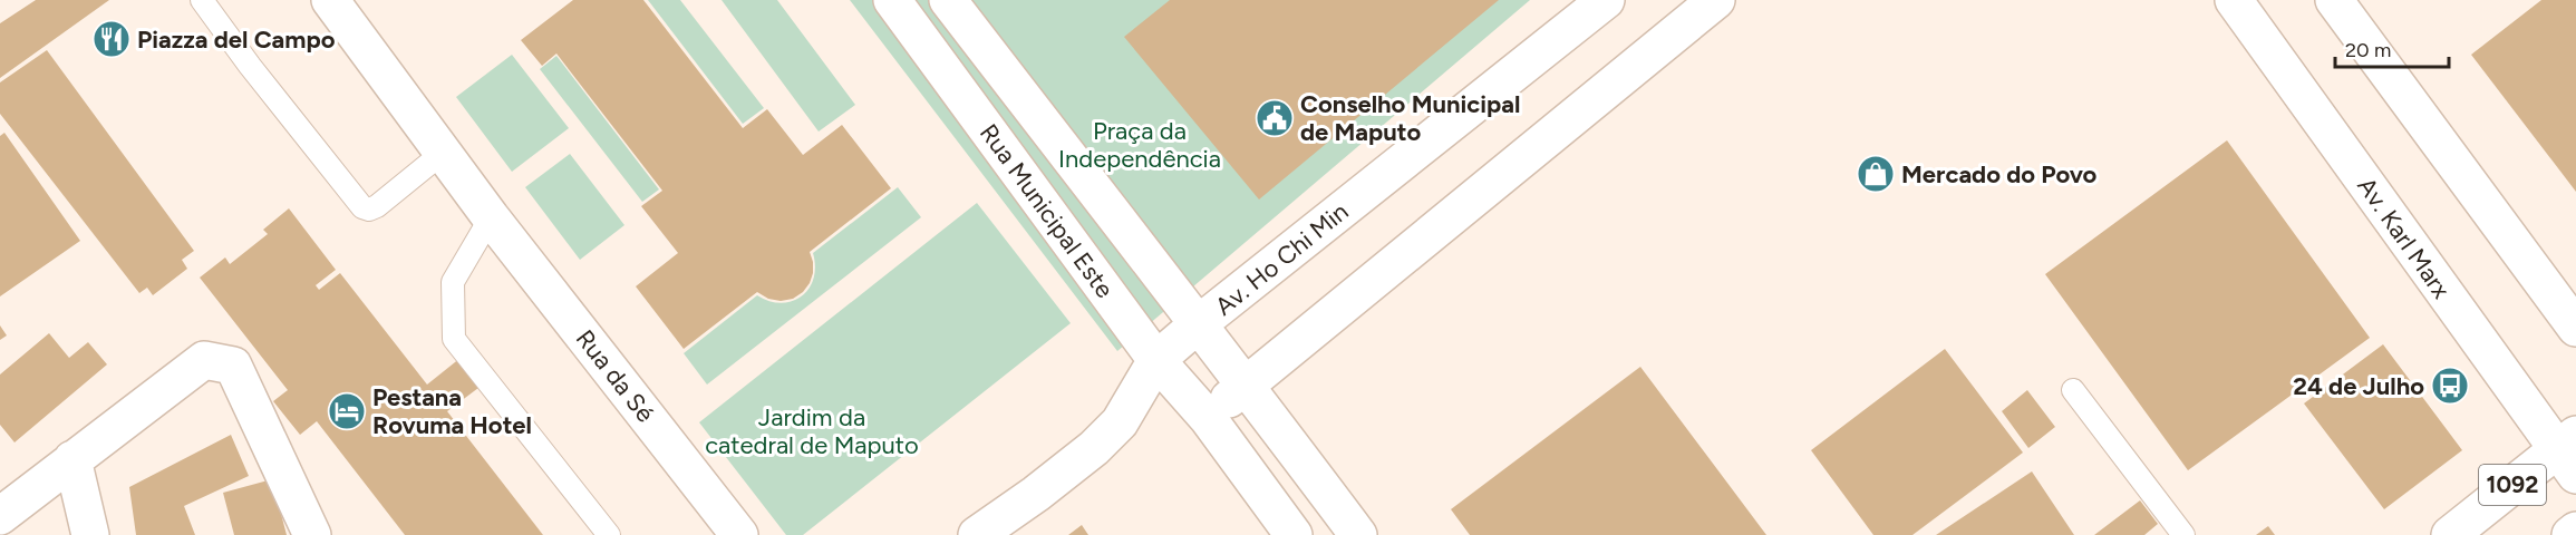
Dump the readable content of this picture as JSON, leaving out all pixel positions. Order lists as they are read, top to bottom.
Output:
{
  "streets": {
    "street": [
      "Rua Municipal Este",
      "Av. Karl Marx",
      "Av. Ho Chi Min",
      "Rua da Sé",
      "1092"
    ]
  },
  "crossings": [
    ["Rua Municipal Este", "Av. Ho Chi Min"],
    ["Av. Karl Marx", "1092"]
  ],
  "parks": ["Praça da Independência", "Jardim da catedral de Maputo"],
  "places": {
    "restaurant": ["Piazza del Campo"],
    "public building": ["Conselho Municipal de Maputo"],
    "shop": ["Mercado do Povo"],
    "bus stop": ["24 de Julho"],
    "hotel": ["Pestana Rovuma Hotel"]
  },
  "scale_bar": "20 m"
}
